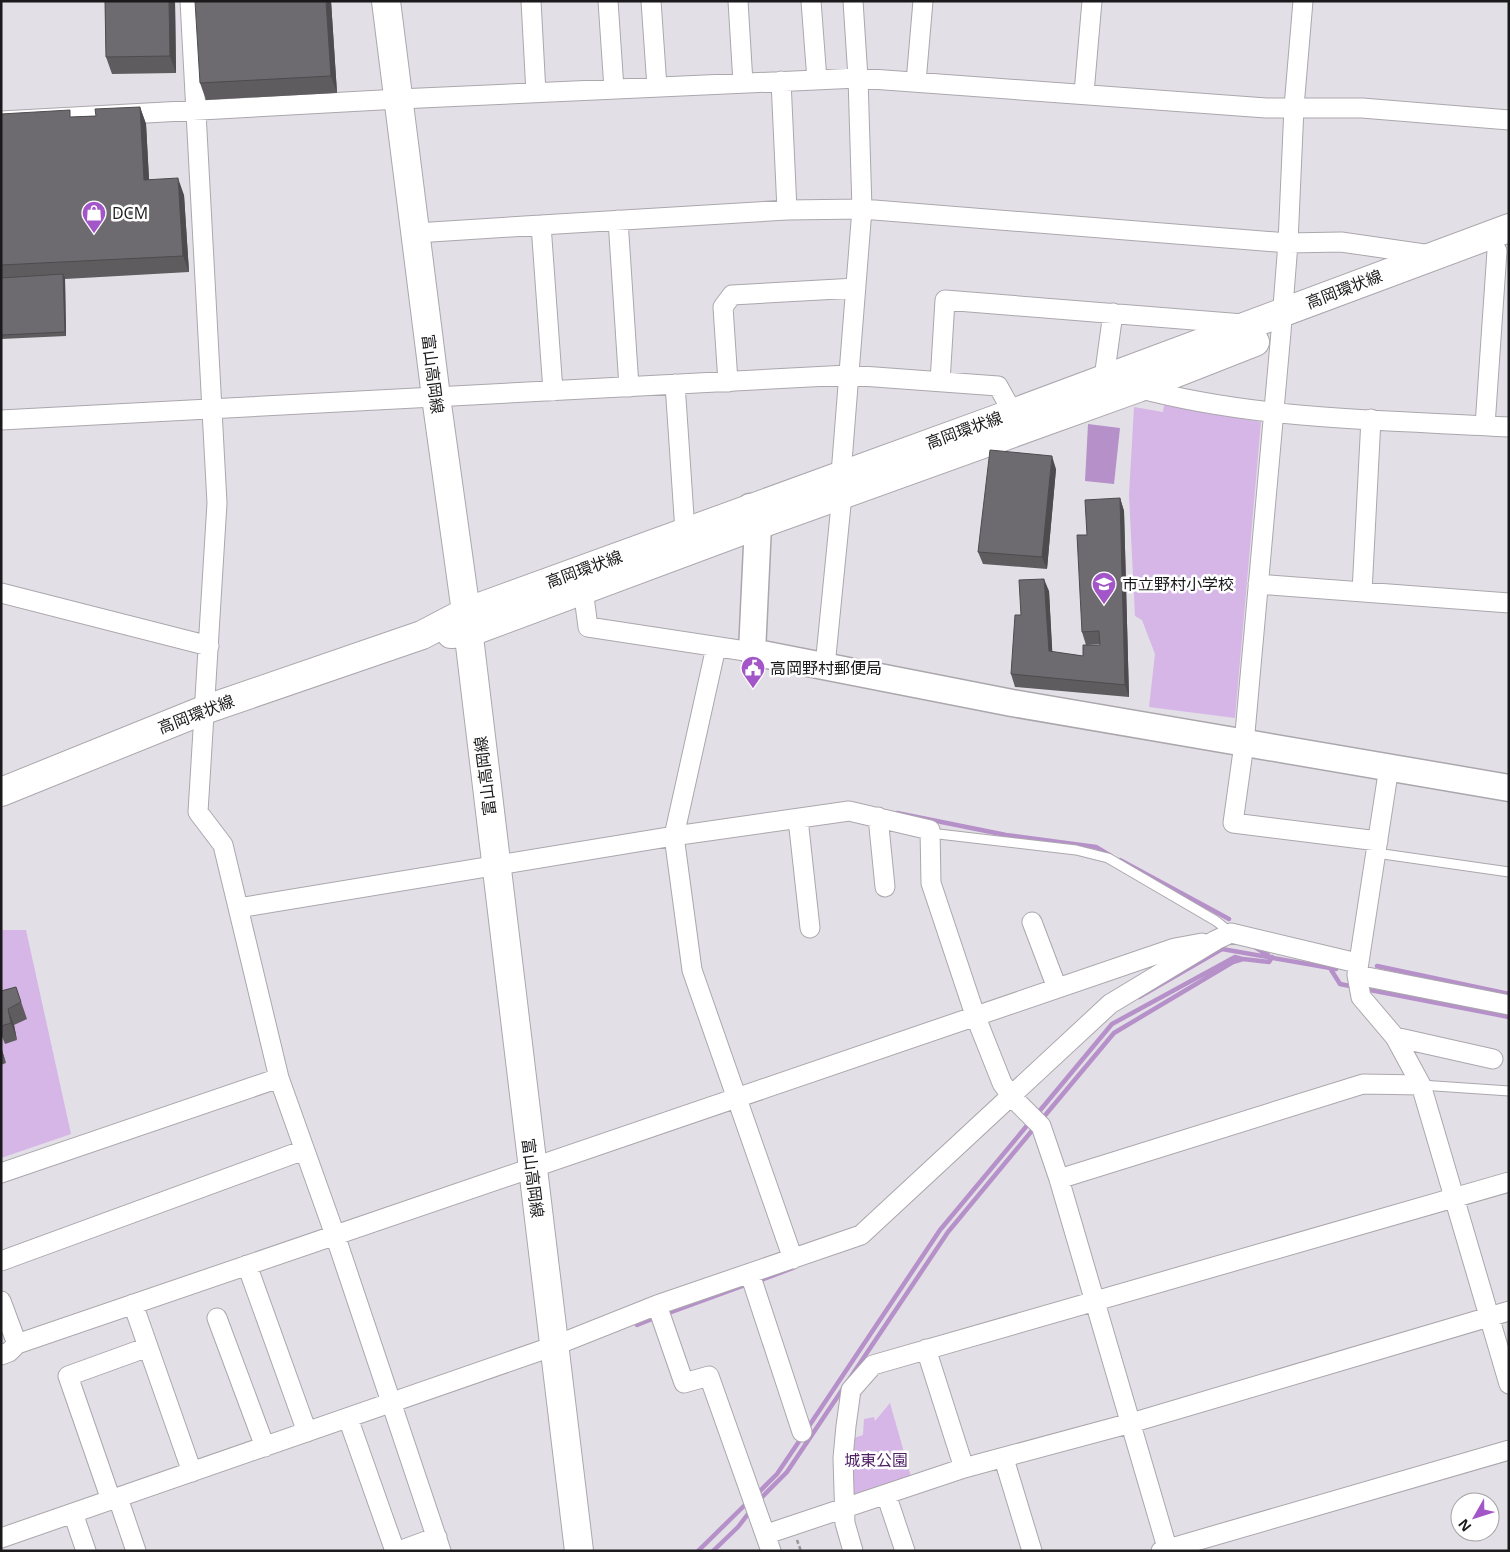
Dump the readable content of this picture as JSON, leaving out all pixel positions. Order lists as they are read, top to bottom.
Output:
{
  "streets": {
    "main road": ["高岡環状線", "富山高岡線"]
  },
  "crossings": [
    ["高岡環状線", "富山高岡線"]
  ],
  "parks": ["城東公園"],
  "places": {
    "shop": ["DCM"],
    "school or university": ["市立野村小学校"],
    "public building": ["高岡野村郵便局"]
  },
  "north": "bottom left"
}
